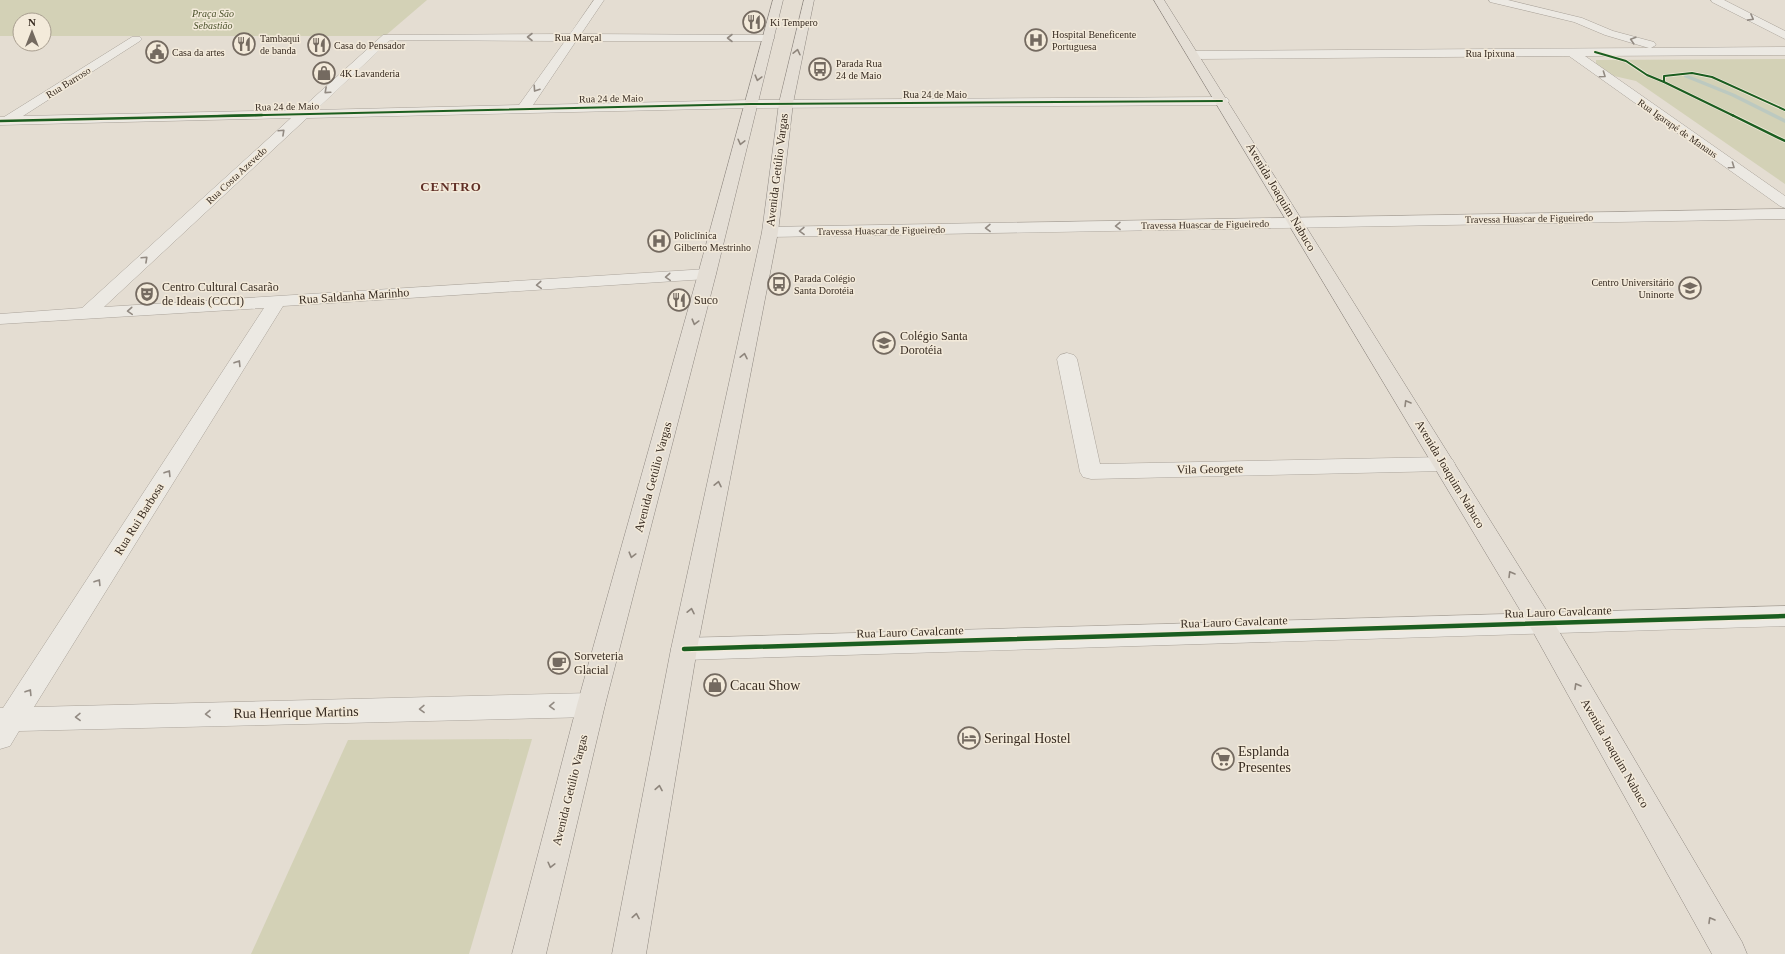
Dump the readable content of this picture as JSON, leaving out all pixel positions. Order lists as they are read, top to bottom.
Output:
{
  "streets": {
    "main road": ["Avenida Getúlio Vargas", "Avenida Joaquim Nabuco"],
    "street": [
      "Rua Marçal",
      "Rua Ipixuna",
      "Rua Barroso",
      "Rua 24 de Maio",
      "Rua Igarapé de Manaus",
      "Rua Costa Azevedo",
      "Travessa Huascar de Figueiredo",
      "Rua Saldanha Marinho",
      "Vila Georgete",
      "Rua Rui Barbosa",
      "Rua Lauro Cavalcante",
      "Rua Henrique Martins"
    ]
  },
  "crossings": [
    ["Rua Marçal", "Avenida Getúlio Vargas"],
    ["Rua Marçal", "Rua Costa Azevedo"],
    ["Rua Ipixuna", "Rua Igarapé de Manaus"],
    ["Rua Ipixuna", "Avenida Joaquim Nabuco"],
    ["Rua Barroso", "Rua 24 de Maio"],
    ["Rua 24 de Maio", "Avenida Getúlio Vargas"],
    ["Rua 24 de Maio", "Rua Costa Azevedo"],
    ["Rua 24 de Maio", "Avenida Joaquim Nabuco"],
    ["Avenida Getúlio Vargas", "Travessa Huascar de Figueiredo"],
    ["Avenida Getúlio Vargas", "Rua Saldanha Marinho"],
    ["Avenida Getúlio Vargas", "Rua Lauro Cavalcante"],
    ["Avenida Getúlio Vargas", "Rua Henrique Martins"],
    ["Rua Costa Azevedo", "Rua Saldanha Marinho"],
    ["Avenida Joaquim Nabuco", "Travessa Huascar de Figueiredo"],
    ["Avenida Joaquim Nabuco", "Vila Georgete"],
    ["Avenida Joaquim Nabuco", "Rua Lauro Cavalcante"],
    ["Rua Saldanha Marinho", "Rua Rui Barbosa"],
    ["Rua Rui Barbosa", "Rua Henrique Martins"]
  ],
  "one_way": [
    "Rua Marçal",
    "Avenida Joaquim Nabuco",
    "Travessa Huascar de Figueiredo",
    "Rua Saldanha Marinho",
    "Rua Rui Barbosa",
    "Rua Henrique Martins"
  ],
  "districts": ["CENTRO"],
  "parks": ["Praça São Sebastião"],
  "places": {
    "restaurant": [
      "Ki Tempero",
      "Tambaqui de banda",
      "Casa do Pensador",
      "Suco"
    ],
    "hospital": ["Hospital Beneficente Portuguesa", "Policlínica Gilberto Mestrinho"],
    "public building": ["Casa da artes"],
    "bus stop": ["Parada Rua 24 de Maio", "Parada Colégio Santa Dorotéia"],
    "shop": ["4K Lavanderia", "Cacau Show"],
    "school or university": ["Centro Universitário Uninorte", "Colégio Santa Dorotéia"],
    "theatre": ["Centro Cultural Casarão de Ideais (CCCI)"],
    "cafe": ["Sorveteria Glacial"],
    "hotel": ["Seringal Hostel"],
    "supermarket": ["Esplanda Presentes"]
  },
  "north": "top"
}
